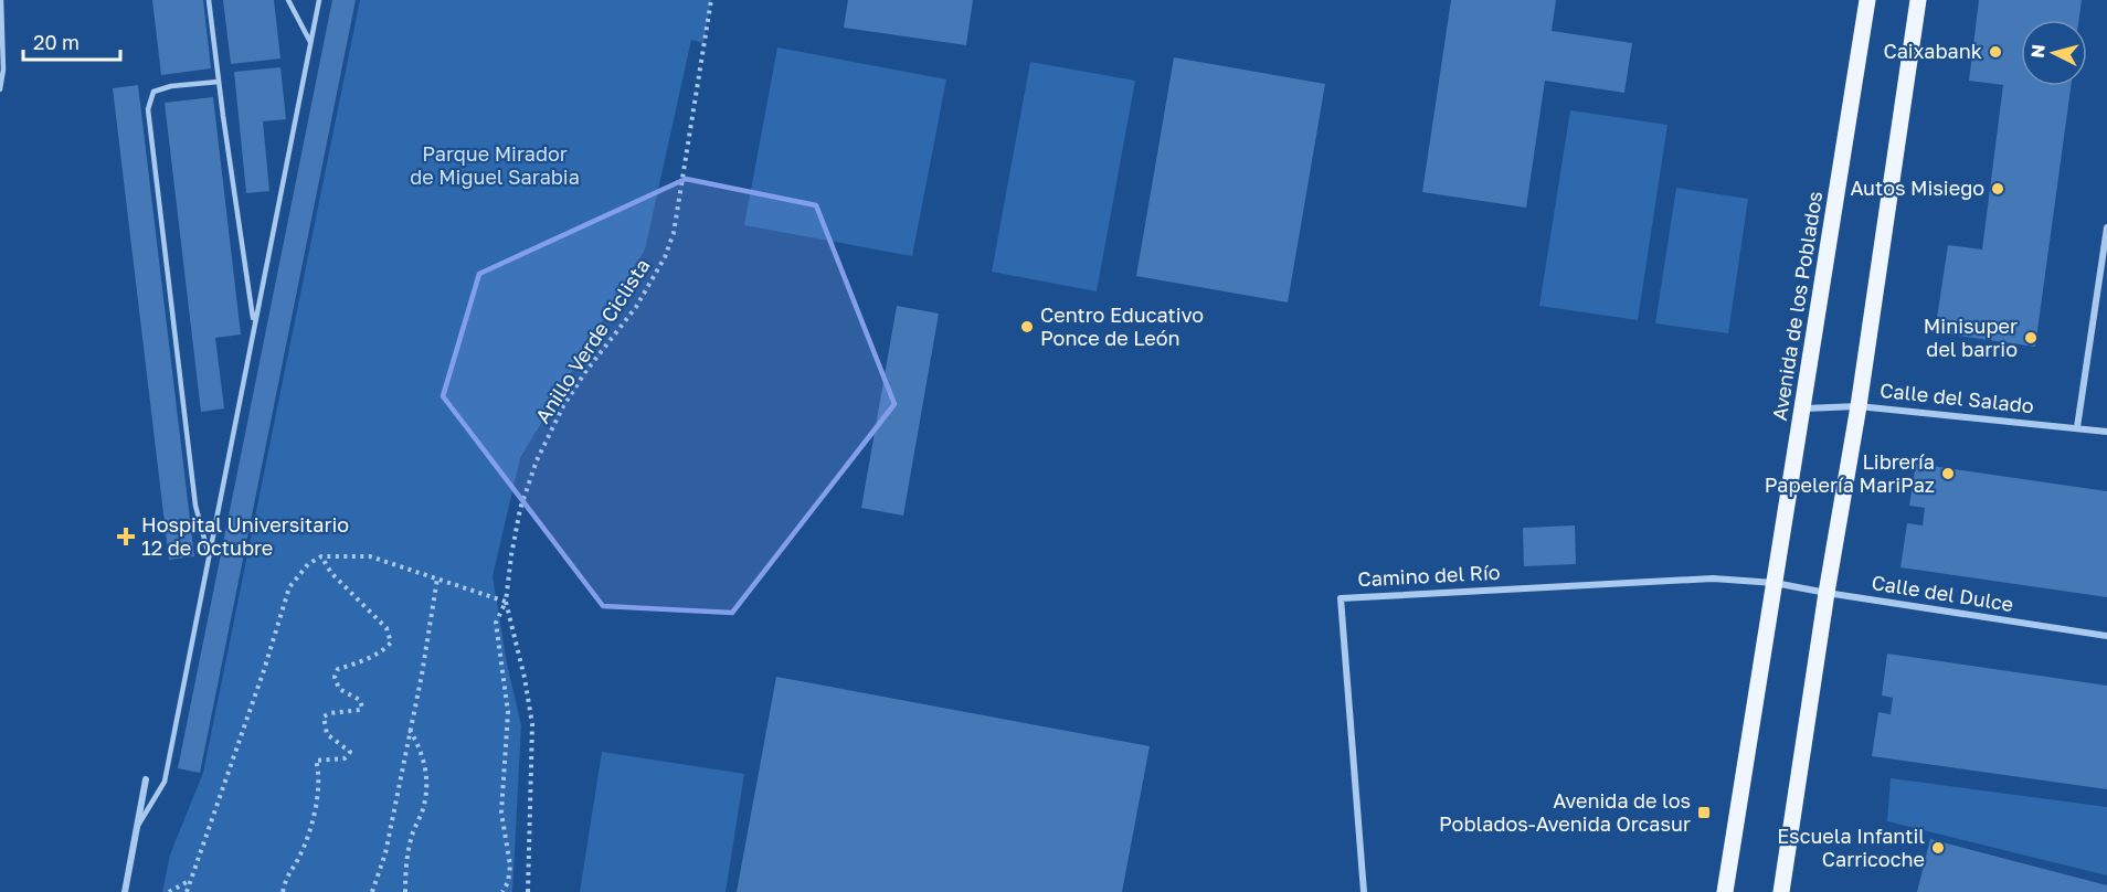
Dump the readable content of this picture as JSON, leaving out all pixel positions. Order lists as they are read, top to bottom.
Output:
{
  "streets": {
    "main road": ["Avenida de los Poblados"],
    "street": ["Calle del Salado", "Camino del Río", "Calle del Dulce"],
    "path": ["Anillo Verde Ciclista"]
  },
  "crossings": [
    ["Avenida de los Poblados", "Calle del Salado"],
    ["Avenida de los Poblados", "Camino del Río"],
    ["Avenida de los Poblados", "Calle del Dulce"],
    ["Camino del Río", "Calle del Dulce"]
  ],
  "parks": ["Parque Mirador de Miguel Sarabia"],
  "places": {
    "other": [
      "Caixabank",
      "Autos Misiego",
      "Centro Educativo Ponce de León",
      "Minisuper del barrio",
      "Librería Papelería MariPaz",
      "Escuela Infantil Carricoche"
    ],
    "health": ["Hospital Universitario 12 de Octubre"],
    "transit": ["Avenida de los Poblados-Avenida Orcasur"]
  },
  "scale_bar": "20 m",
  "north": "left"
}
